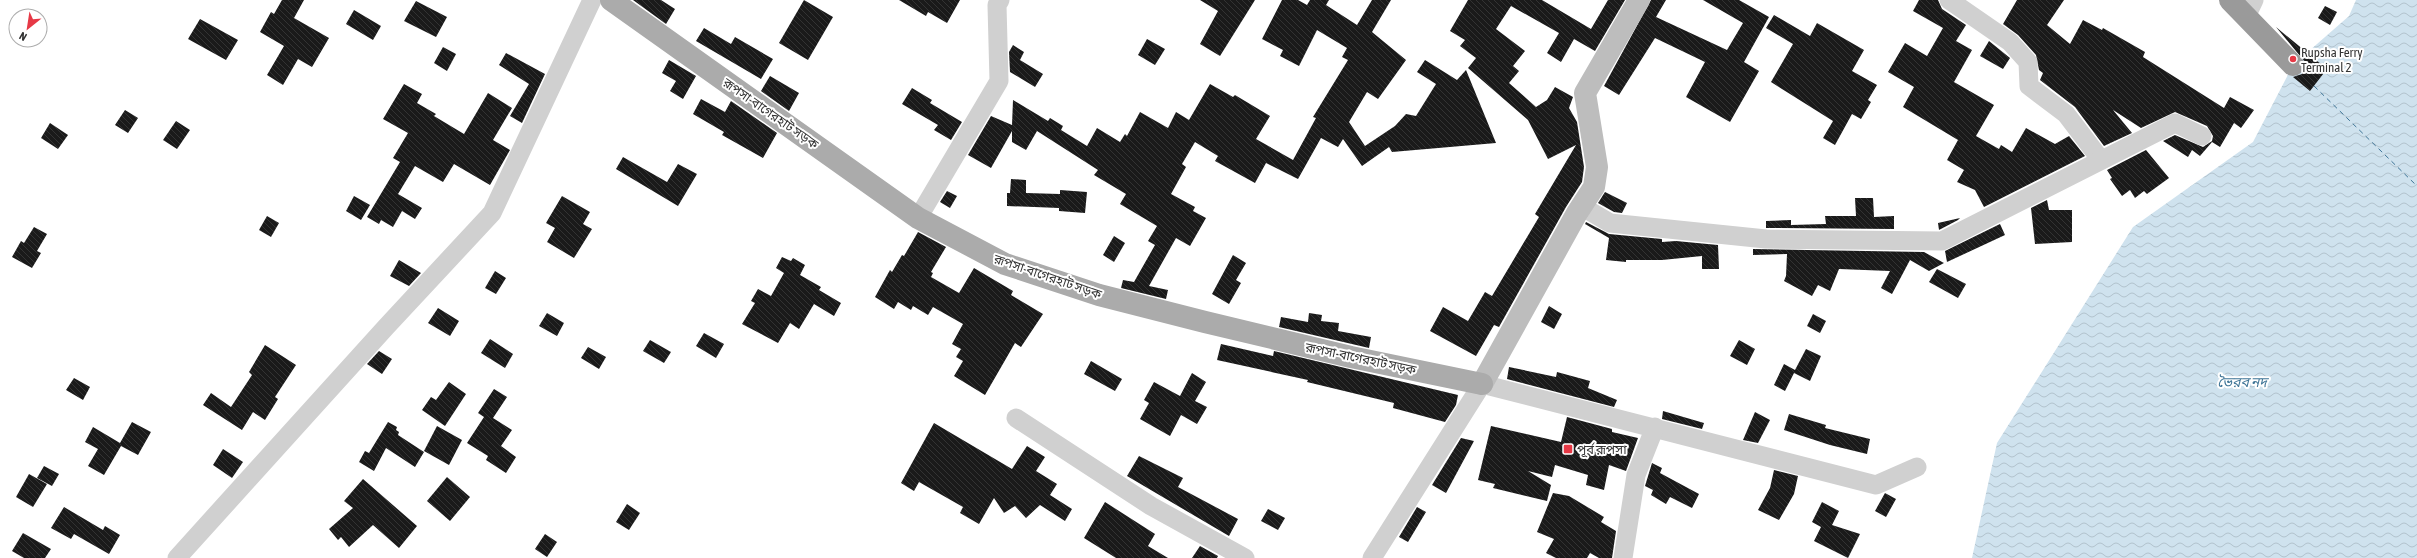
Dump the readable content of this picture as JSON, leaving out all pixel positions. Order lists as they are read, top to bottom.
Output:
{
  "streets": {
    "main road": ["রূপসা-বাগেরহাট সড়ক"]
  },
  "water": ["ভৈরব নদ"],
  "places": {
    "other": ["Rupsha Ferry Terminal 2"],
    "transit": ["পূর্ব রূপসা"]
  },
  "north": "bottom left"
}
